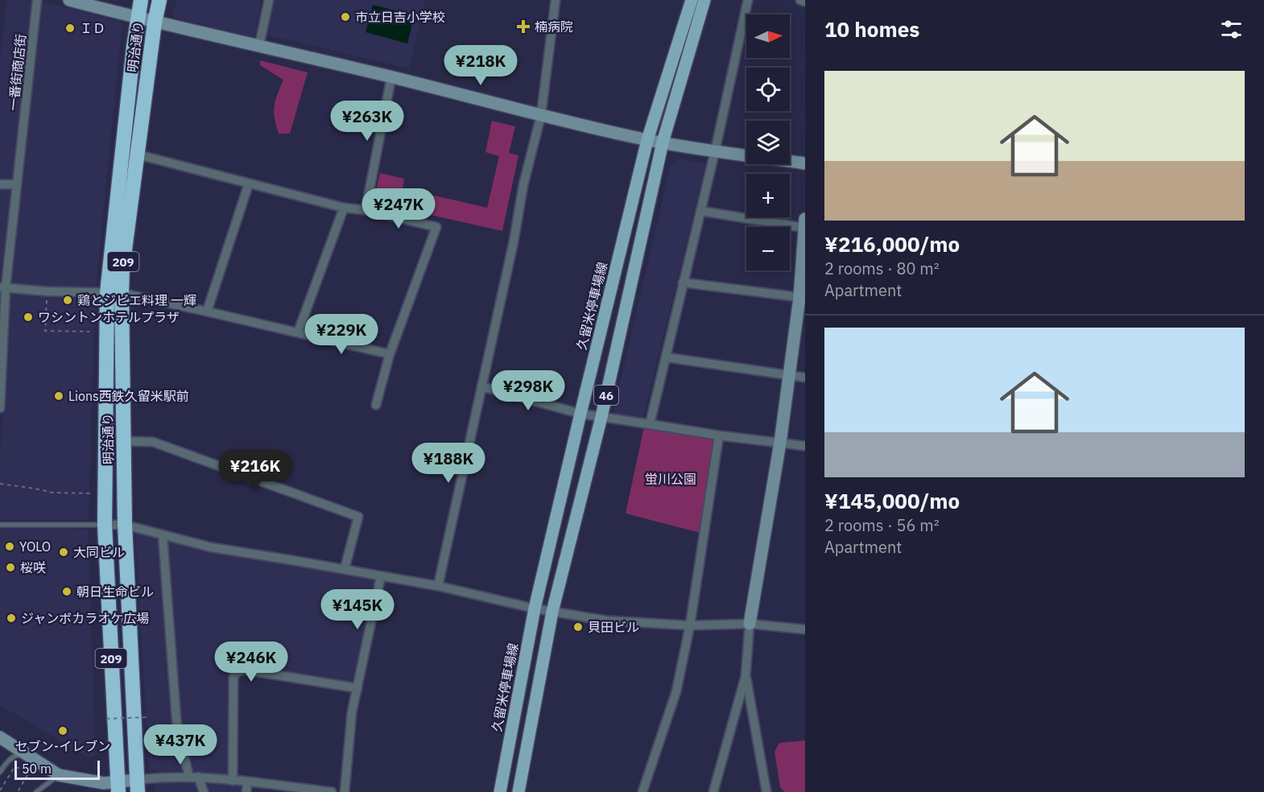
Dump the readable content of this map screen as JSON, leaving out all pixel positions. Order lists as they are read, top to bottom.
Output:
{
  "streets": {
    "highway": ["明治通り", "209"],
    "main road": ["久留米停車場線", "46"],
    "street": ["一番街商店街"]
  },
  "parks": ["蛍川公園"],
  "places": {
    "other": [
      "市立日吉小学校",
      "ＩＤ",
      "鶏とジビエ料理 一輝",
      "ワシントンホテルプラザ",
      "Lions西鉄久留米駅前",
      "YOLO",
      "大同ビル",
      "桜咲",
      "朝日生命ビル",
      "ジャンボカラオケ広場",
      "貝田ビル",
      "セブン-イレブン"
    ],
    "health": ["楠病院"]
  },
  "scale_bar": "50 m",
  "north": "right",
  "page": {
    "heading": "10 homes",
    "map_buttons": ["+", "−"],
    "price": [
      "¥218K",
      "¥263K",
      "¥247K",
      "¥229K",
      "¥298K",
      "¥188K",
      "¥216K",
      "¥145K",
      "¥246K",
      "¥437K"
    ],
    "list": [
      {
        "name": "¥216,000/mo",
        "note": "2 rooms · 80 m² · Apartment"
      },
      {
        "name": "¥145,000/mo",
        "note": "2 rooms · 56 m² · Apartment"
      }
    ],
    "scale": "50 m"
  }
}
